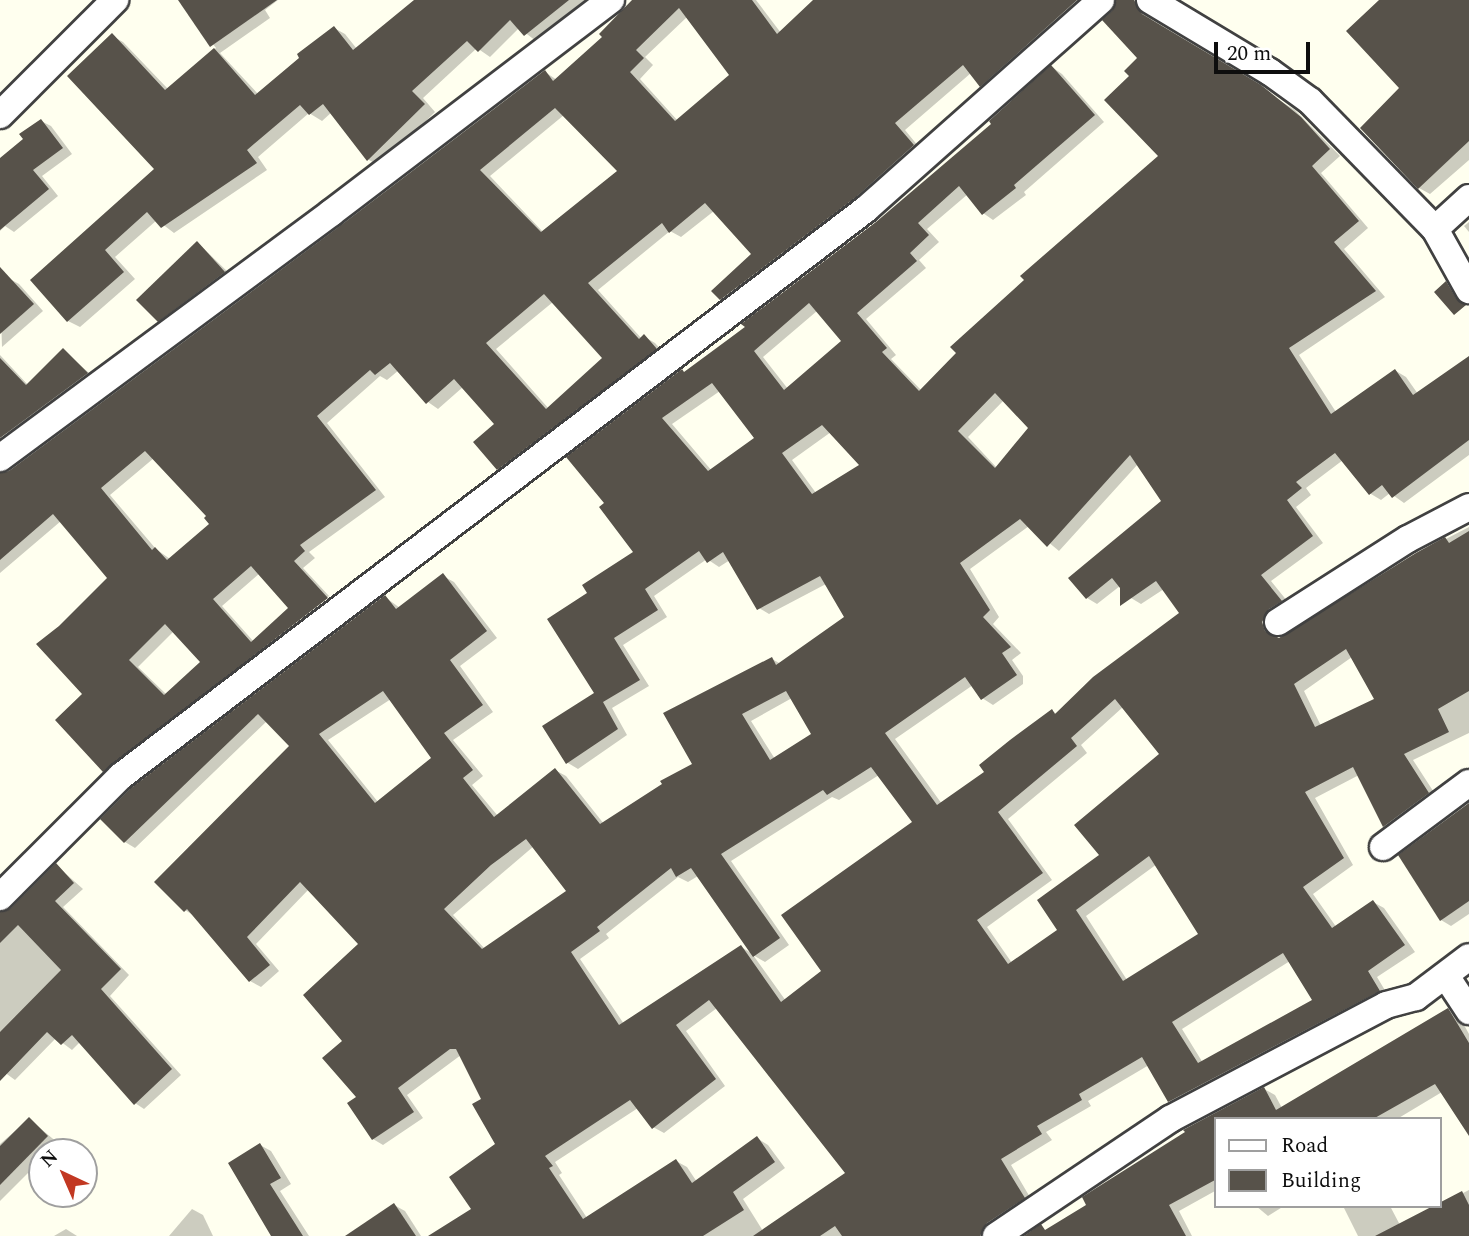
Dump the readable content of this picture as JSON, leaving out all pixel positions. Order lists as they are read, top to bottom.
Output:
{
  "legend": ["Road", "Building"],
  "scale_bar": "20 m",
  "north": "top left"
}
